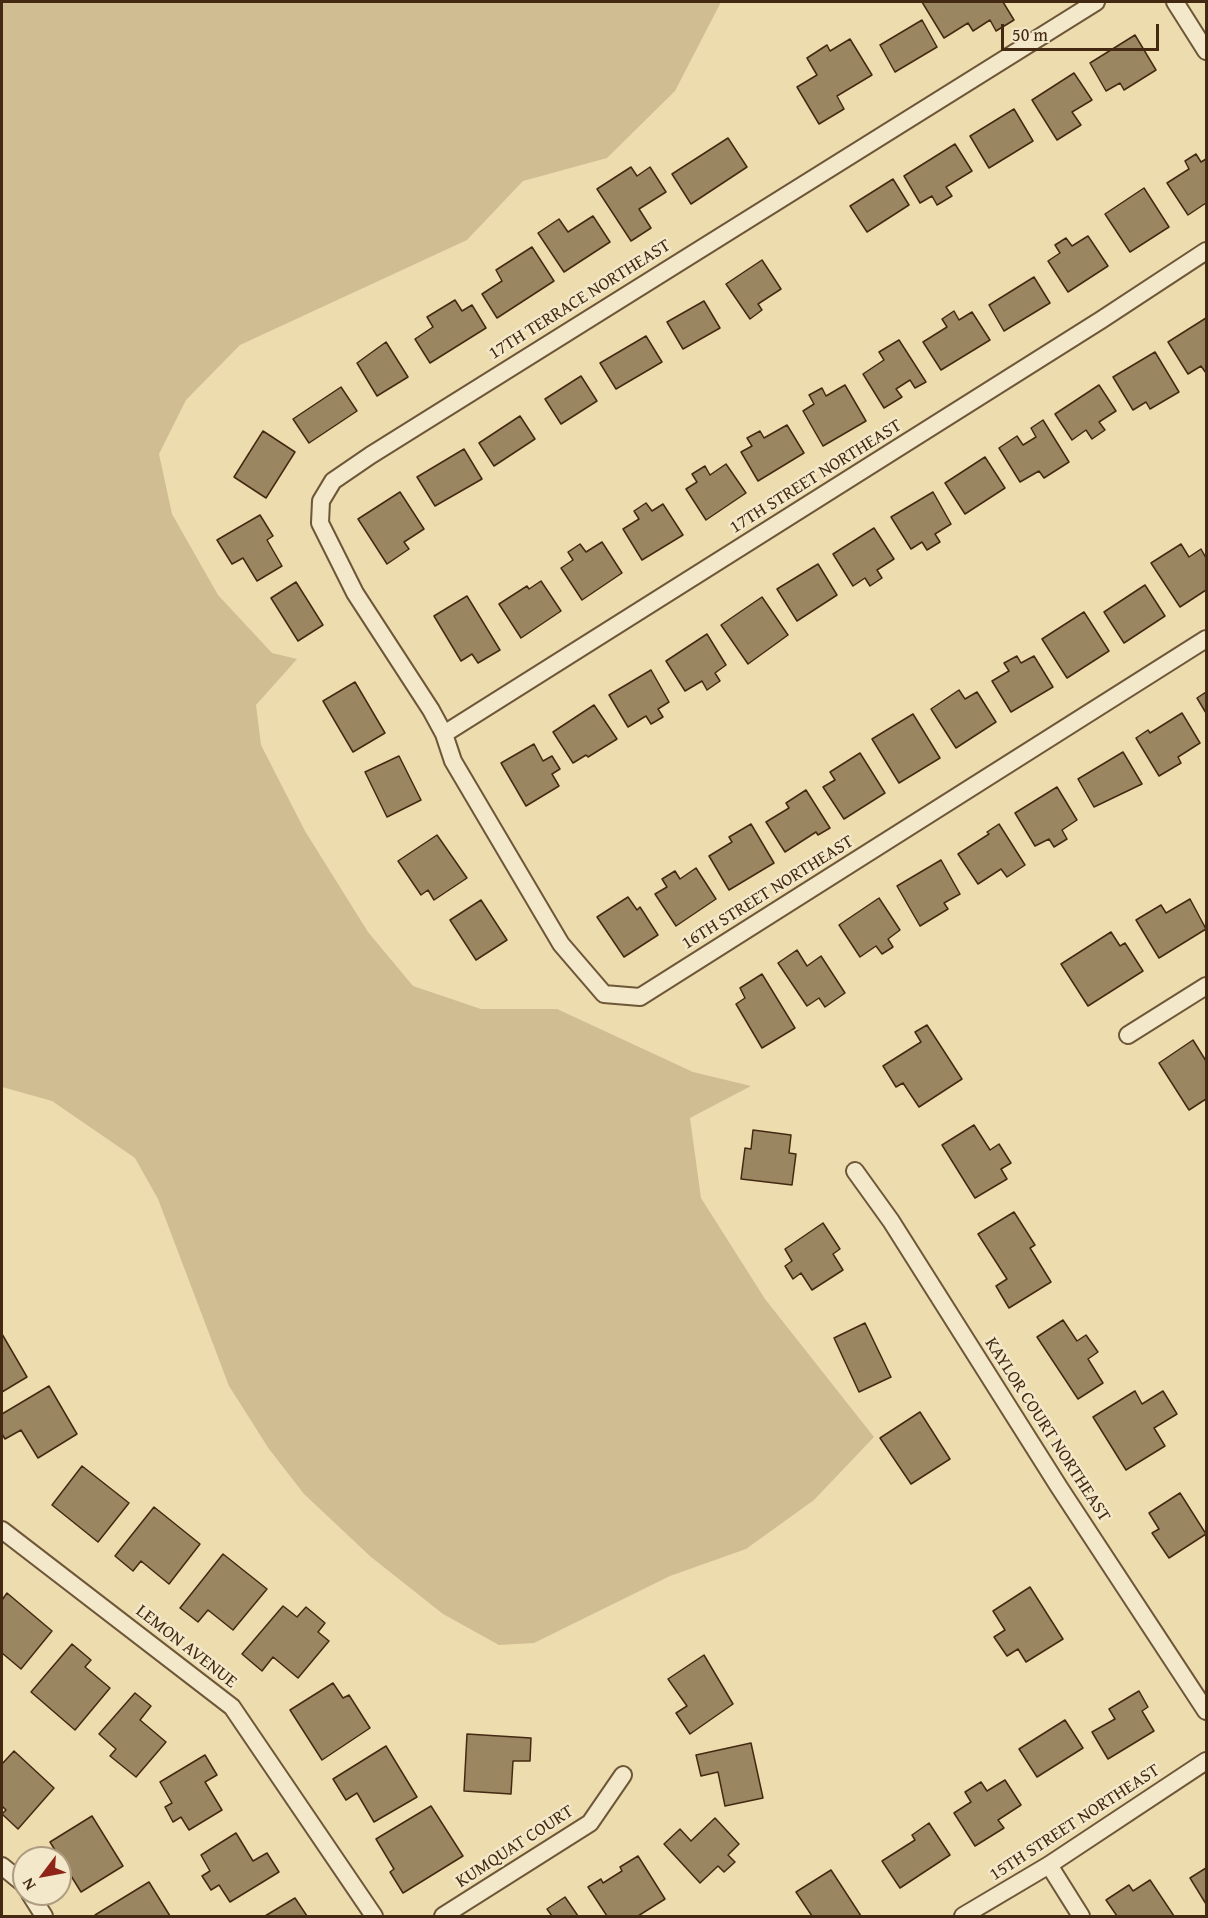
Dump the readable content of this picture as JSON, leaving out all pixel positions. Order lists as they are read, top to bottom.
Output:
{
  "streets": {
    "street": [
      "17TH TERRACE NORTHEAST",
      "17TH STREET NORTHEAST",
      "16TH STREET NORTHEAST",
      "KAYLOR COURT NORTHEAST",
      "LEMON AVENUE",
      "15TH STREET NORTHEAST",
      "KUMQUAT COURT"
    ]
  },
  "crossings": [
    ["17TH TERRACE NORTHEAST", "17TH STREET NORTHEAST"],
    ["17TH TERRACE NORTHEAST", "16TH STREET NORTHEAST"],
    ["17TH STREET NORTHEAST", "16TH STREET NORTHEAST"]
  ],
  "scale_bar": "50 m",
  "north": "bottom left"
}
